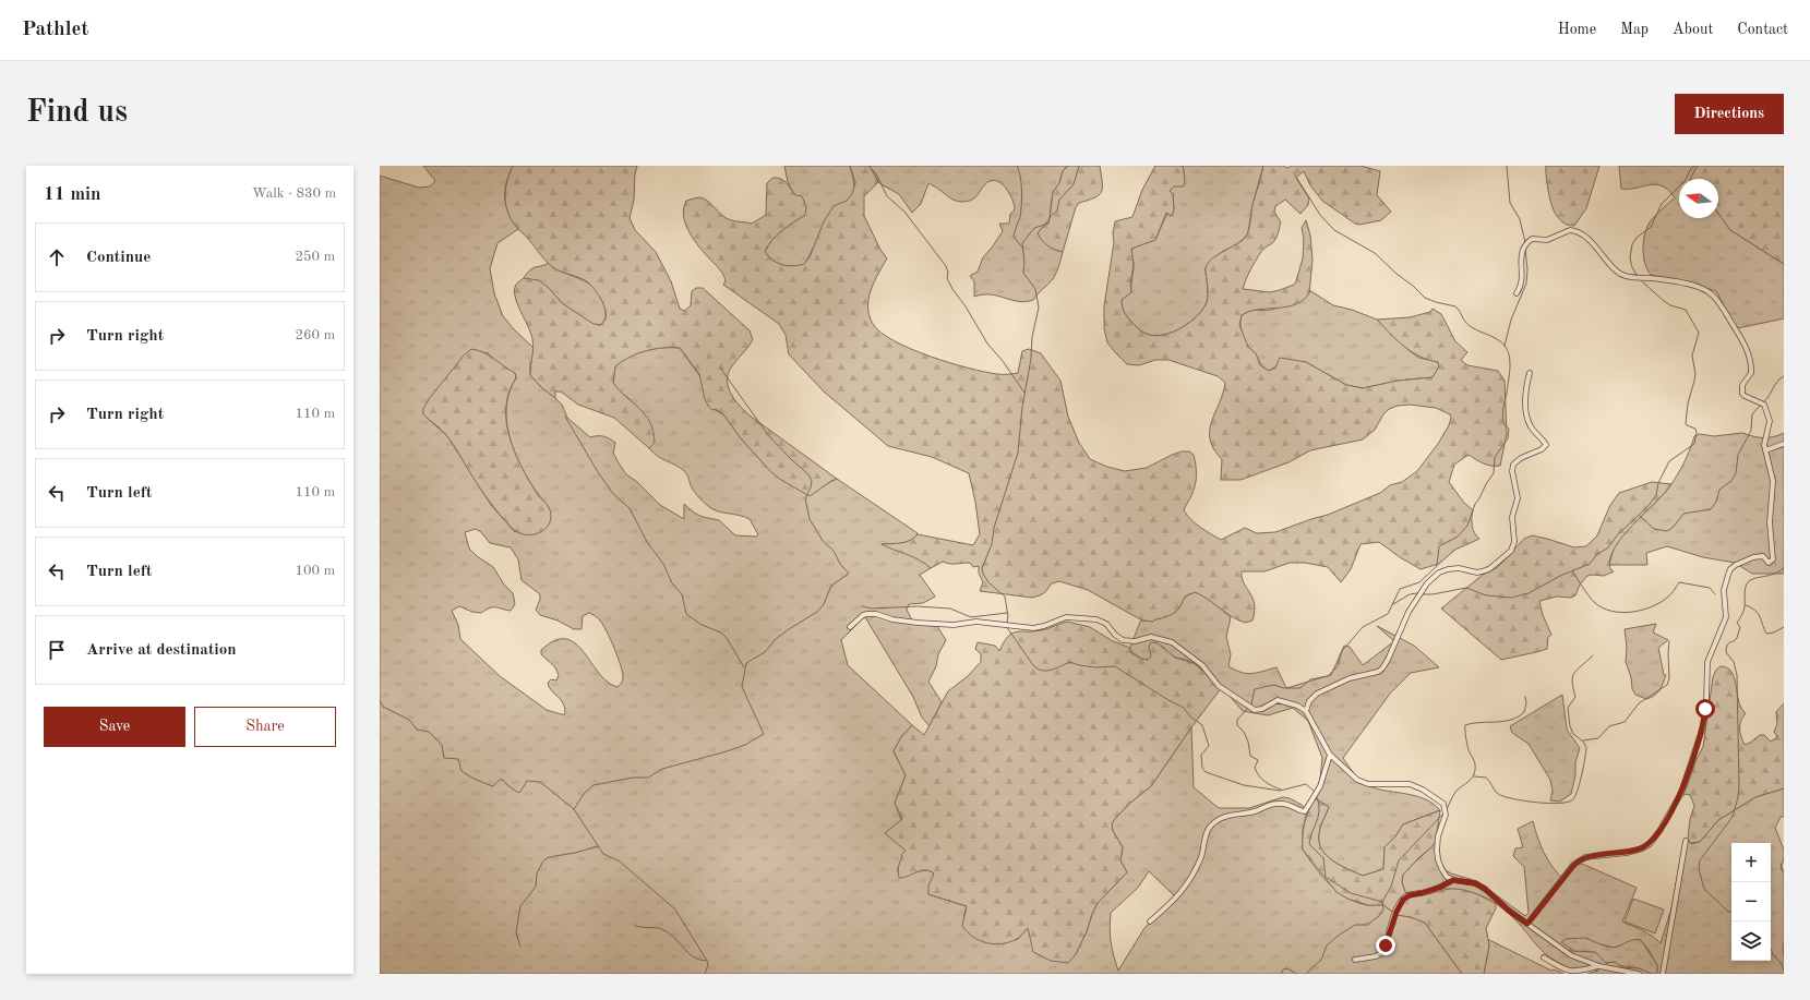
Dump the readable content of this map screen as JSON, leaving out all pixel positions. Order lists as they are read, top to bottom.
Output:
{
  "north": "left",
  "page": {
    "header": "Pathlet",
    "nav": [
      "Home",
      "Map",
      "About",
      "Contact"
    ],
    "buttons": [
      "Directions",
      ["Save", "Share"]
    ],
    "title": "Find us",
    "heading": ["11 min", "Walk · 830 m"],
    "list": [
      ["Continue", "250 m"],
      ["Turn right", "260 m"],
      ["Turn right", "110 m"],
      ["Turn left", "110 m"],
      ["Turn left", "100 m"],
      "Arrive at destination"
    ],
    "map_buttons": ["+", "−"]
  }
}
